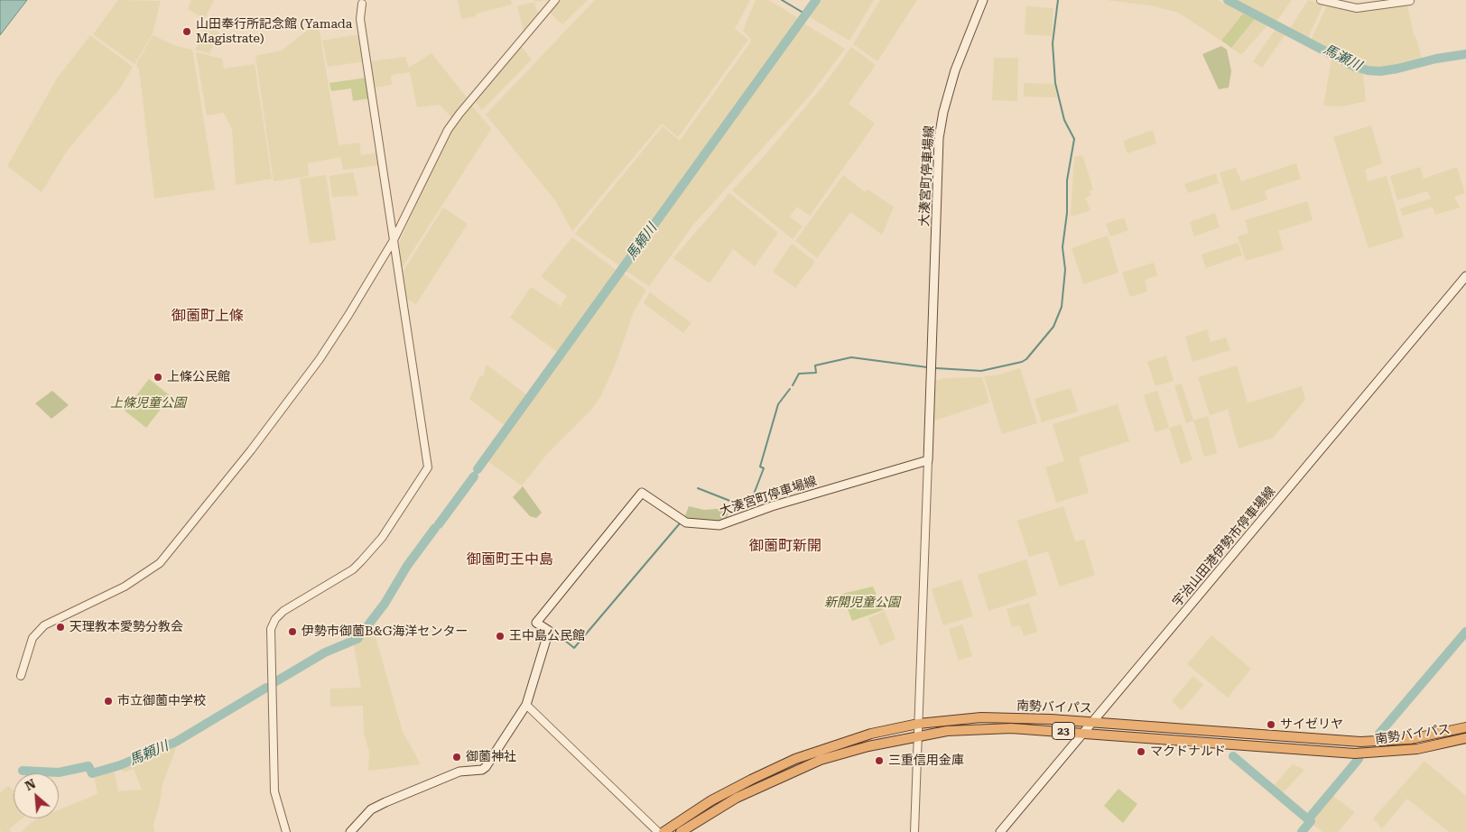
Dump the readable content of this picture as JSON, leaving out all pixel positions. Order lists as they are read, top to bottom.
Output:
{
  "streets": {
    "highway": ["南勢バイパス", "23"],
    "main road": ["大湊宮町停車場線", "宇治山田港伊勢市停車場線"]
  },
  "crossings": [
    ["宇治山田港伊勢市停車場線", "南勢バイパス"]
  ],
  "districts": ["御薗町上條", "御薗町新開", "御薗町王中島"],
  "water": ["馬瀬川", "馬頼川"],
  "parks": ["上條児童公園", "新開児童公園"],
  "places": [
    "山田奉行所記念館 (Yamada Magistrate)",
    "上條公民館",
    "天理教本愛勢分教会",
    "伊勢市御薗B&G海洋センター",
    "王中島公民館",
    "市立御薗中学校",
    "サイゼリヤ",
    "マクドナルド",
    "御薗神社",
    "三重信用金庫"
  ],
  "north": "top left"
}
